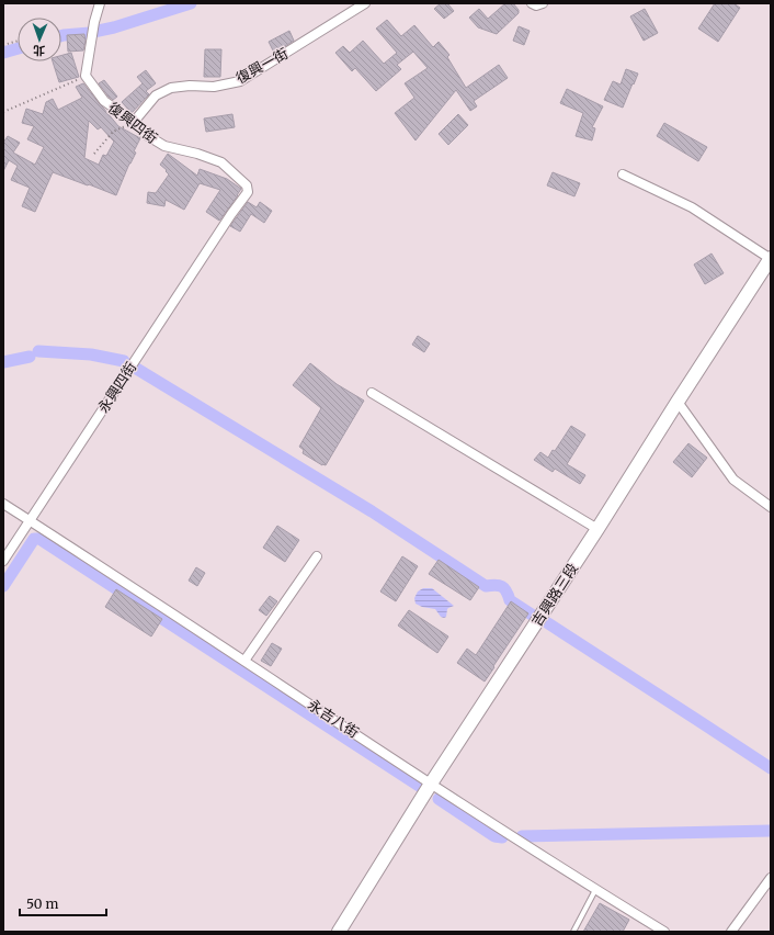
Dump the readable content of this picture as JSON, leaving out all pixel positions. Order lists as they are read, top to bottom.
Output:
{
  "streets": {
    "street": [
      "復興一街",
      "復興四街",
      "永興四街",
      "吉興路三段",
      "永吉八街"
    ]
  },
  "crossings": [
    ["復興一街", "復興四街"],
    ["復興四街", "永興四街"],
    ["永興四街", "永吉八街"],
    ["吉興路三段", "永吉八街"]
  ],
  "scale_bar": "50 m",
  "north": "bottom"
}
